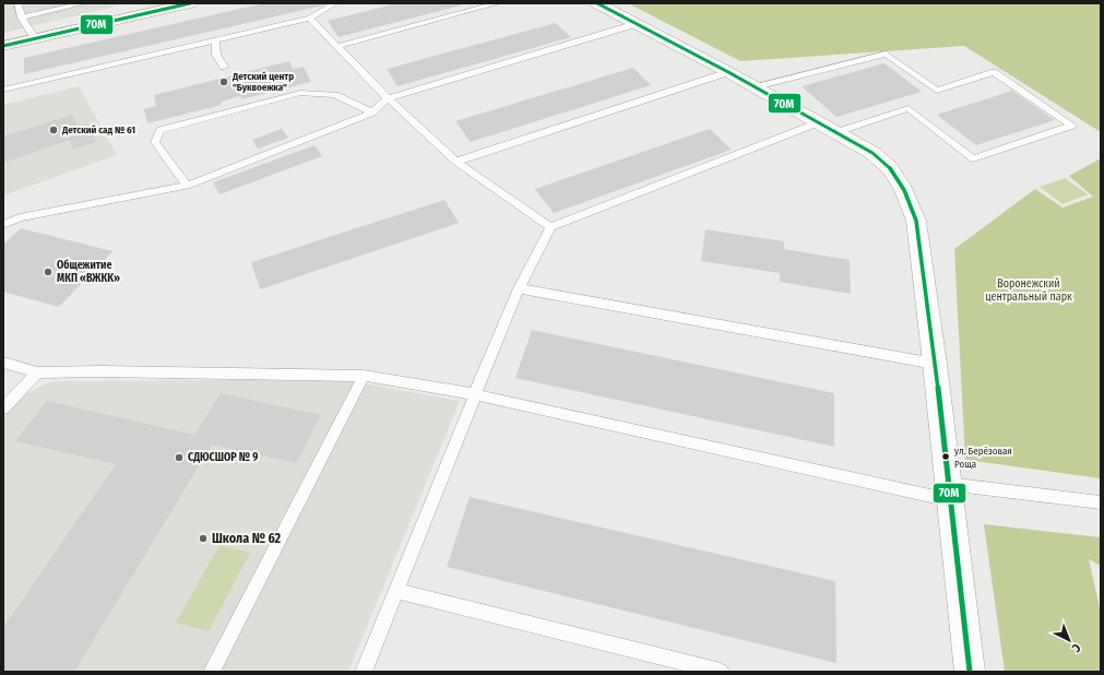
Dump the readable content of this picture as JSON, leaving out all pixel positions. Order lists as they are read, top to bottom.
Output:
{
  "parks": ["Воронежский центральный парк"],
  "places": [
    "Детский центр \"Буквоежка\"",
    "Детский сад № 61",
    "Общежитие МКП «ВЖКК»",
    "ул. Берёзовая Роща",
    "СДЮСШОР № 9",
    "Школа № 62"
  ],
  "lines": ["transit line 70М"],
  "north": "bottom right"
}
